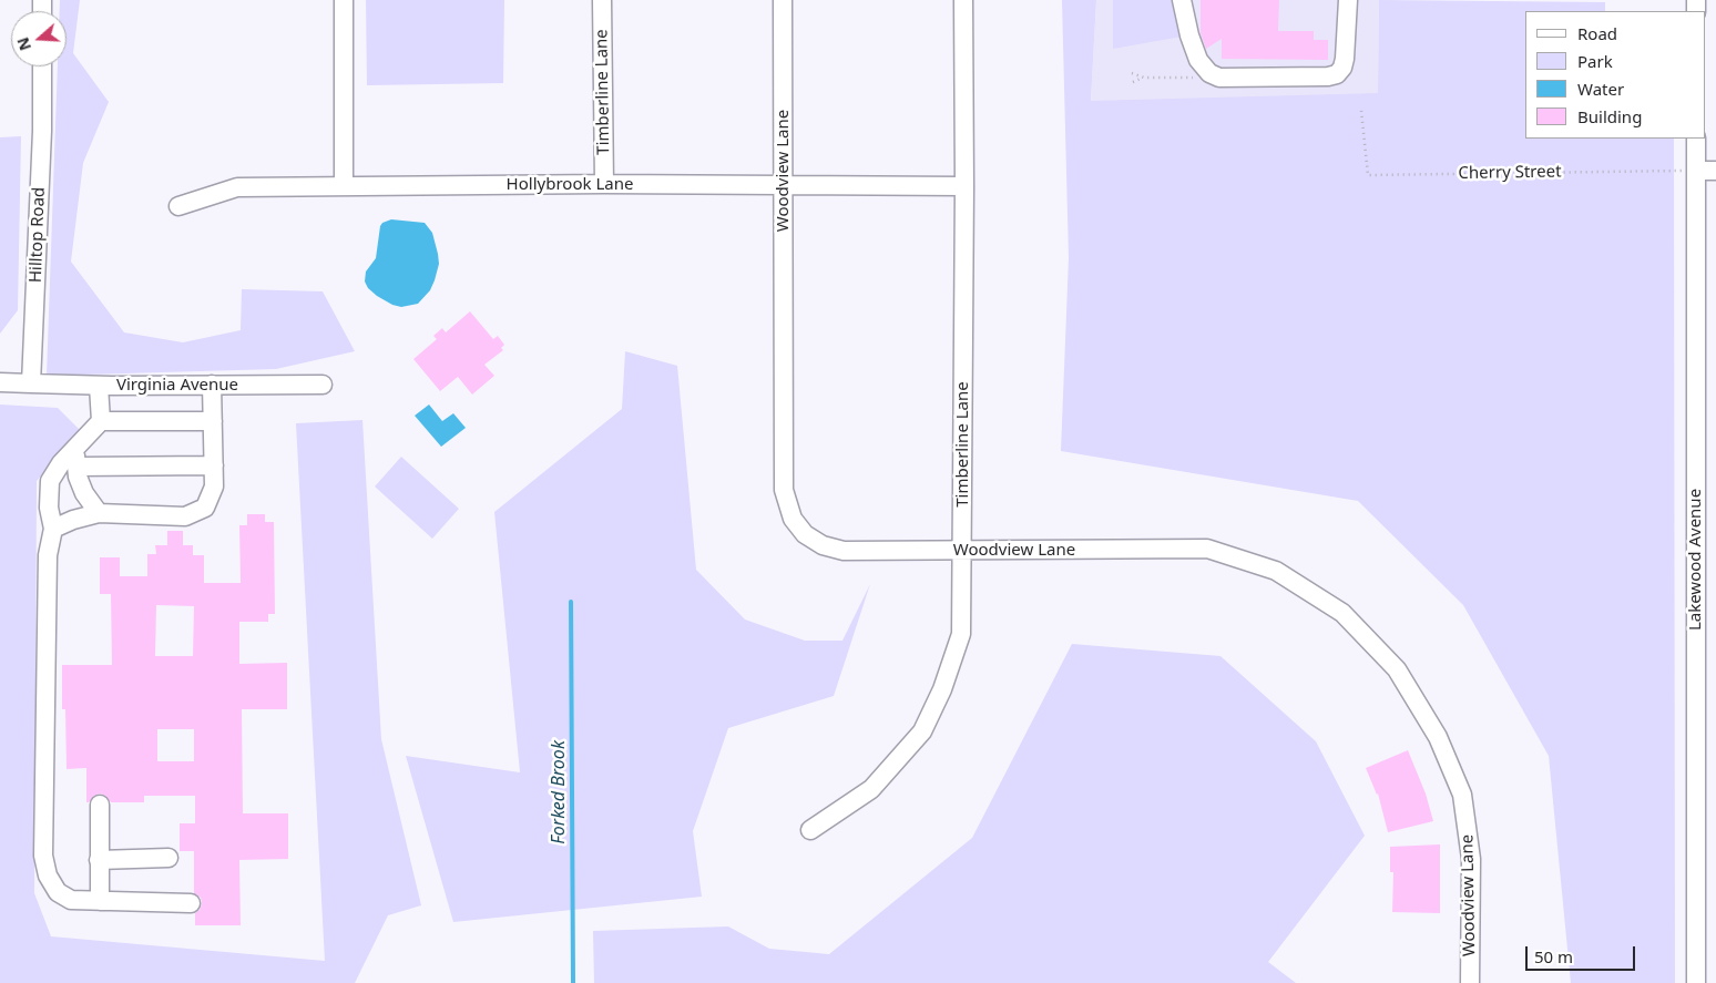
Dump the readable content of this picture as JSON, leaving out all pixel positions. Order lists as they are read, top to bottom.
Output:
{
  "streets": {
    "street": [
      "Timberline Lane",
      "Woodview Lane",
      "Hollybrook Lane",
      "Hilltop Road",
      "Virginia Avenue",
      "Lakewood Avenue"
    ],
    "path": ["Cherry Street"]
  },
  "crossings": [
    ["Timberline Lane", "Woodview Lane"],
    ["Timberline Lane", "Hollybrook Lane"],
    ["Woodview Lane", "Hollybrook Lane"],
    ["Cherry Street", "Lakewood Avenue"],
    ["Hilltop Road", "Virginia Avenue"]
  ],
  "water": ["Forked Brook"],
  "legend": [
    "Road",
    "Park",
    "Water",
    "Building"
  ],
  "scale_bar": "50 m",
  "north": "left"
}
